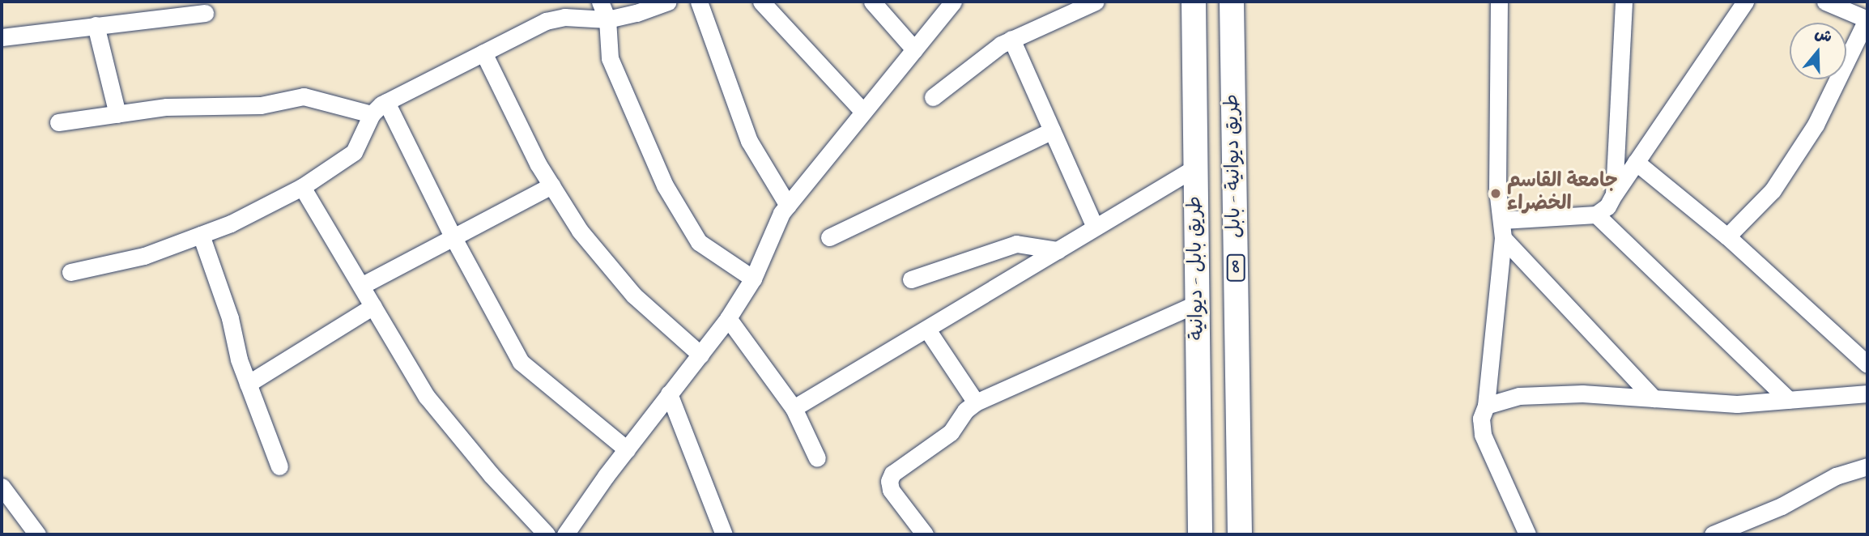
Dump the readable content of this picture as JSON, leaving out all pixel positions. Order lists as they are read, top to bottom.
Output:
{
  "streets": {
    "highway": ["طريق ديوانية - بابل", "طريق بابل - ديوانية", "8"]
  },
  "places": ["جامعة القاسم الخضراء"],
  "north": "top"
}
